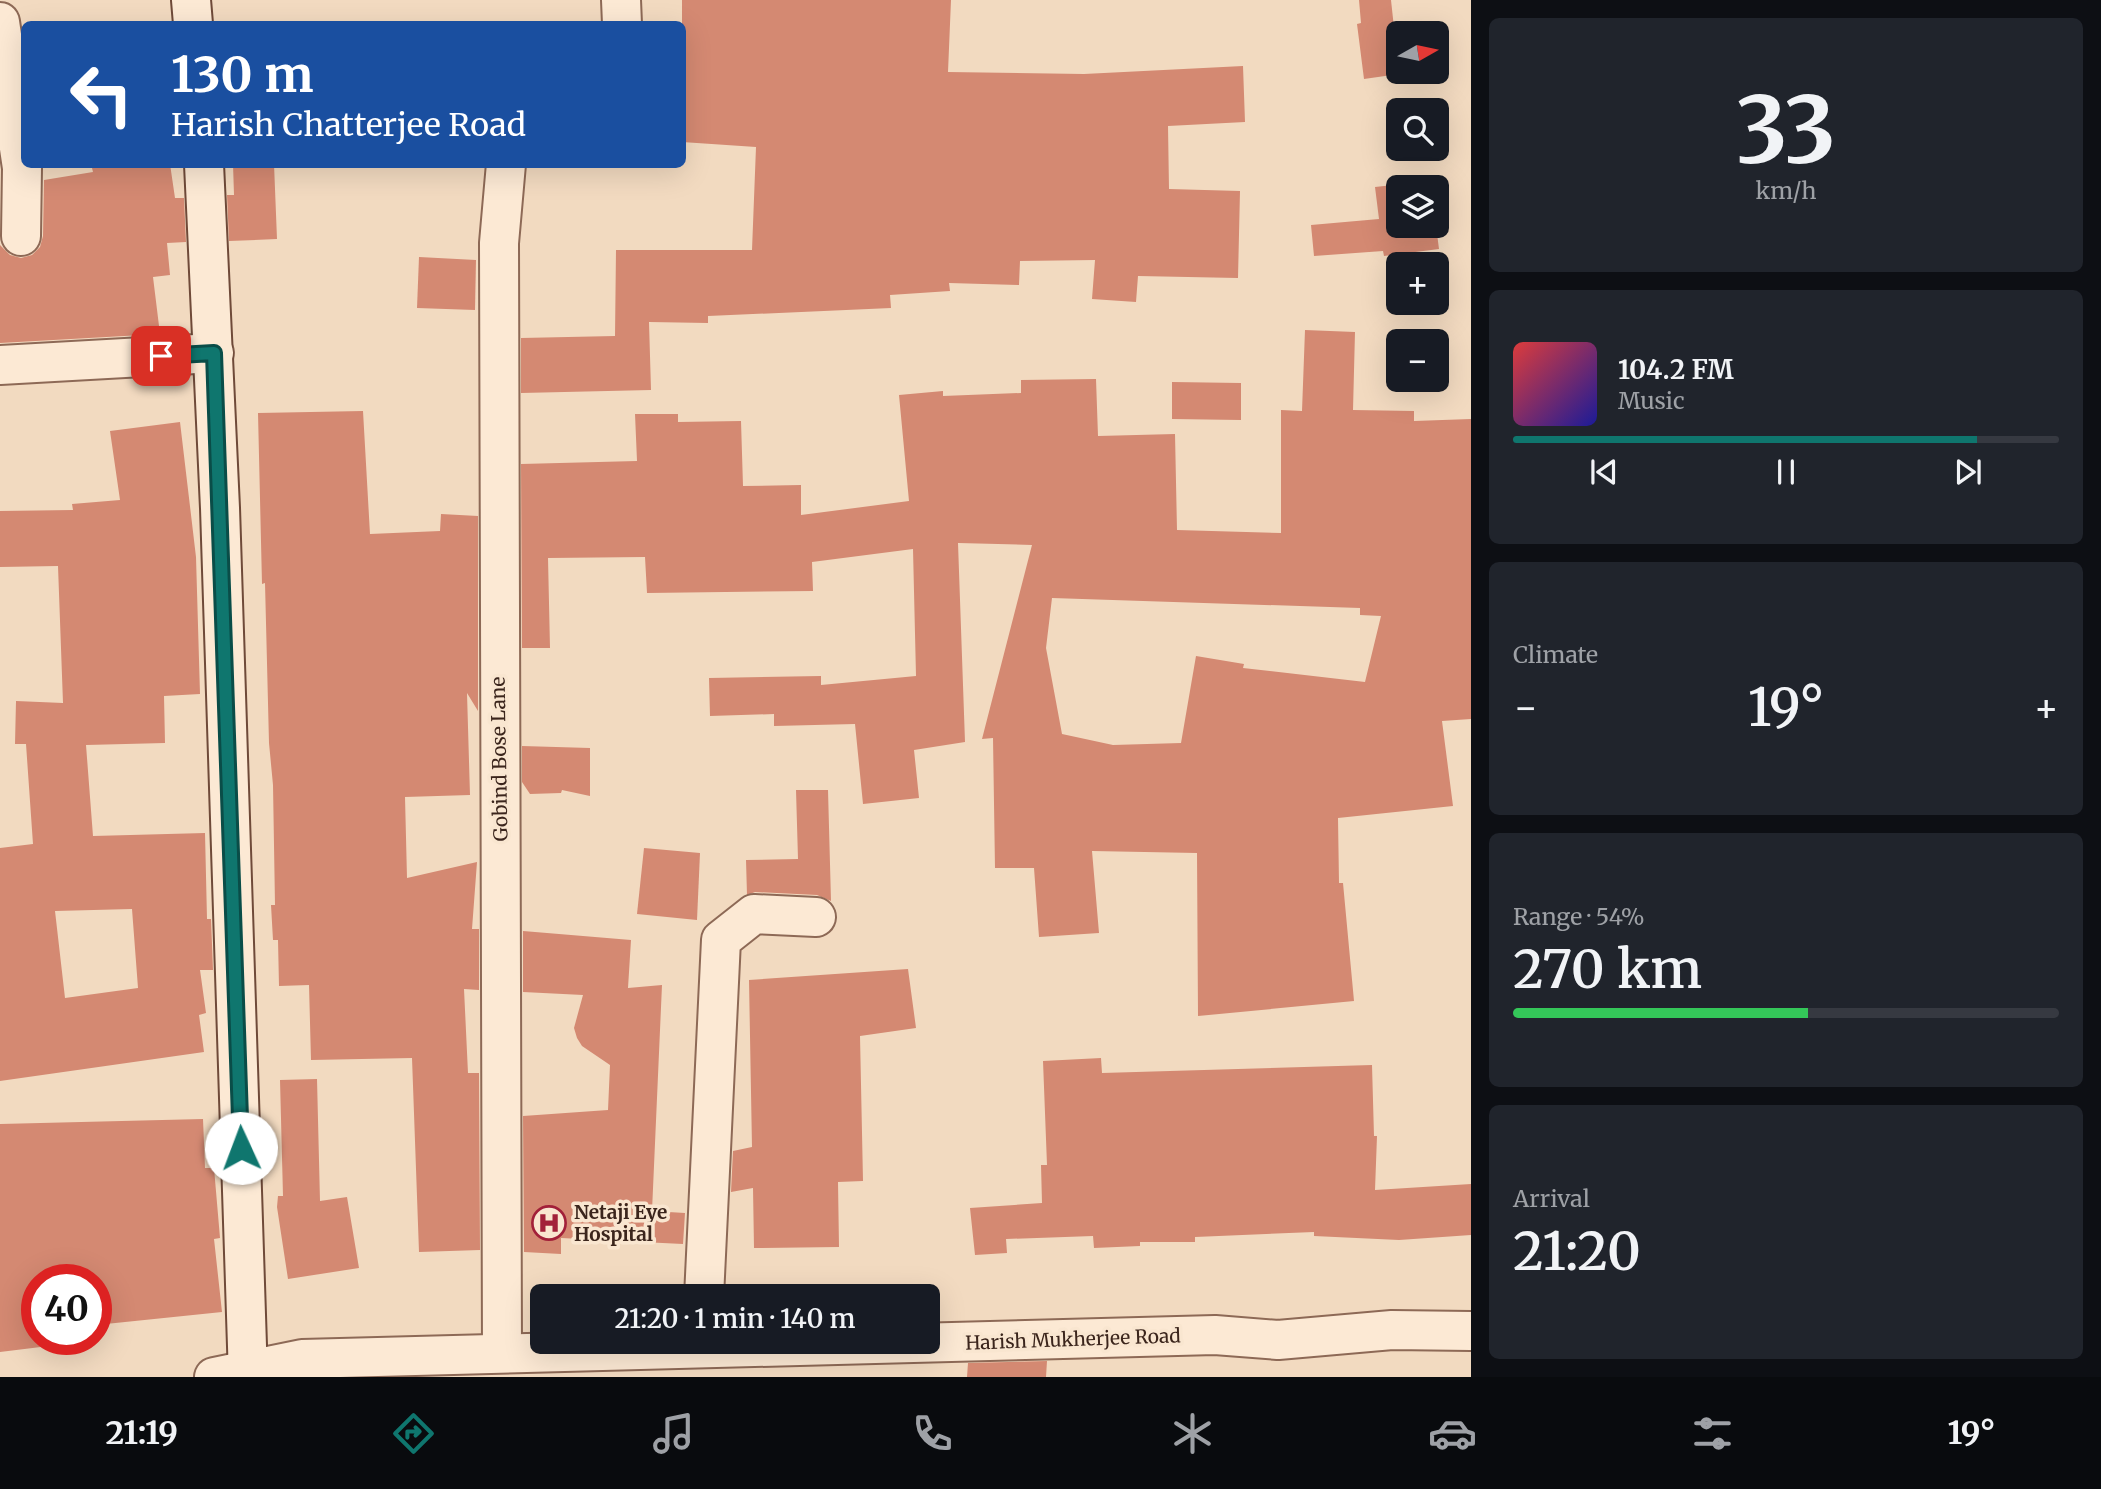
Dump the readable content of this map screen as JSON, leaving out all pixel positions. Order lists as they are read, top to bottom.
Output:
{
  "streets": {
    "street": ["Gobind Bose Lane", "Harish Mukherjee Road"]
  },
  "crossings": [
    ["Gobind Bose Lane", "Harish Mukherjee Road"]
  ],
  "places": {
    "hospital": ["Netaji Eye Hospital"]
  },
  "north": "right",
  "page": {
    "tile": [
      ["33", "km/h"],
      "Climate",
      ["Range · 54%", "270 km"],
      ["Arrival", "21:20"]
    ],
    "map_buttons": ["+", "−"],
    "turn": ["130 m", "Harish Chatterjee Road"],
    "song": ["104.2 FM", "Music"],
    "heat": ["−", "19°", "+"],
    "limit": "40",
    "trip": "21:20 · 1 min · 140 m",
    "tabs": ["21:19", "19°"]
  }
}
